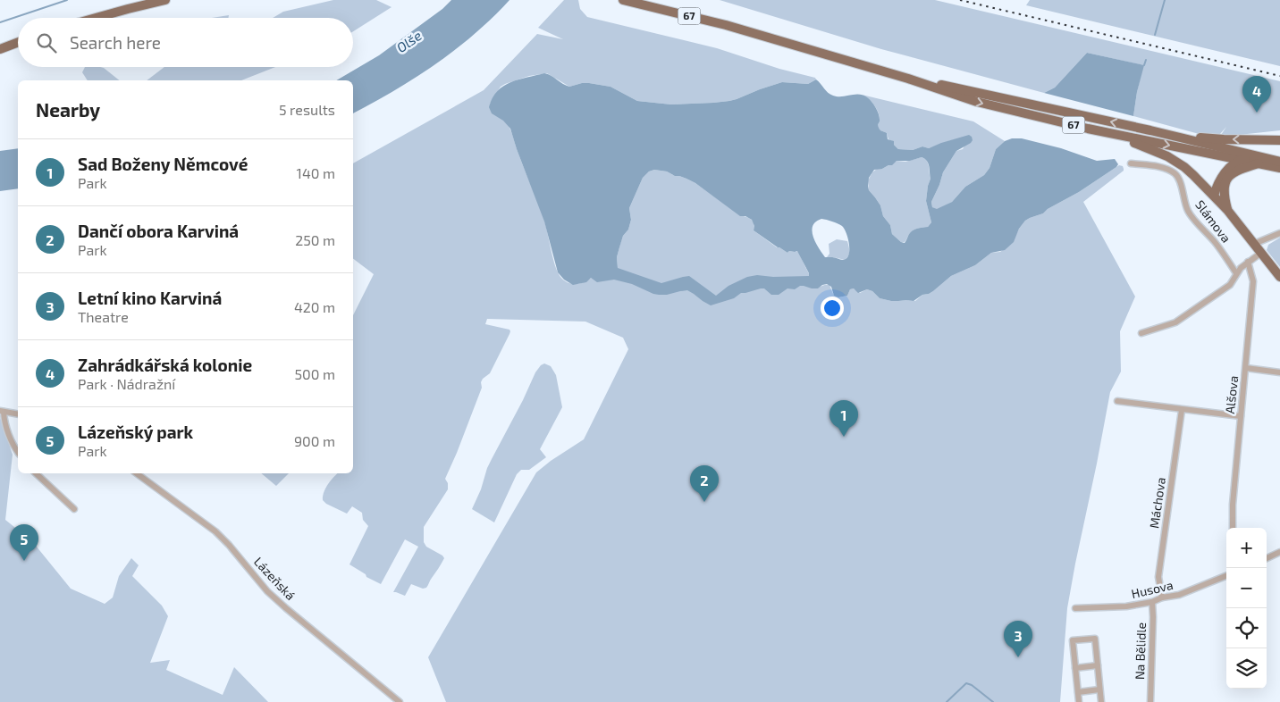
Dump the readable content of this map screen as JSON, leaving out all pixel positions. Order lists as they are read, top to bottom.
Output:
{
  "streets": {
    "main road": ["67"],
    "street": [
      "Slámova",
      "Alšova",
      "Máchova",
      "Lázeňská",
      "Husova",
      "Na Bělidle"
    ]
  },
  "crossings": [
    ["Máchova", "Husova"],
    ["Husova", "Na Bělidle"]
  ],
  "water": ["Olše"],
  "page": {
    "search": "Search here",
    "pins": [
      "4",
      "1",
      "2",
      "5",
      "3"
    ],
    "heading": ["Nearby", "5 results"],
    "list": [
      {
        "mark": "1",
        "name": "Sad Boženy Němcové",
        "note": "Park",
        "value": "140 m"
      },
      {
        "mark": "2",
        "name": "Dančí obora Karviná",
        "note": "Park",
        "value": "250 m"
      },
      {
        "mark": "3",
        "name": "Letní kino Karviná",
        "note": "Theatre",
        "value": "420 m"
      },
      {
        "mark": "4",
        "name": "Zahrádkářská kolonie",
        "note": "Park · Nádražní",
        "value": "500 m"
      },
      {
        "mark": "5",
        "name": "Lázeňský park",
        "note": "Park",
        "value": "900 m"
      }
    ],
    "map_buttons": ["+", "−"]
  }
}
